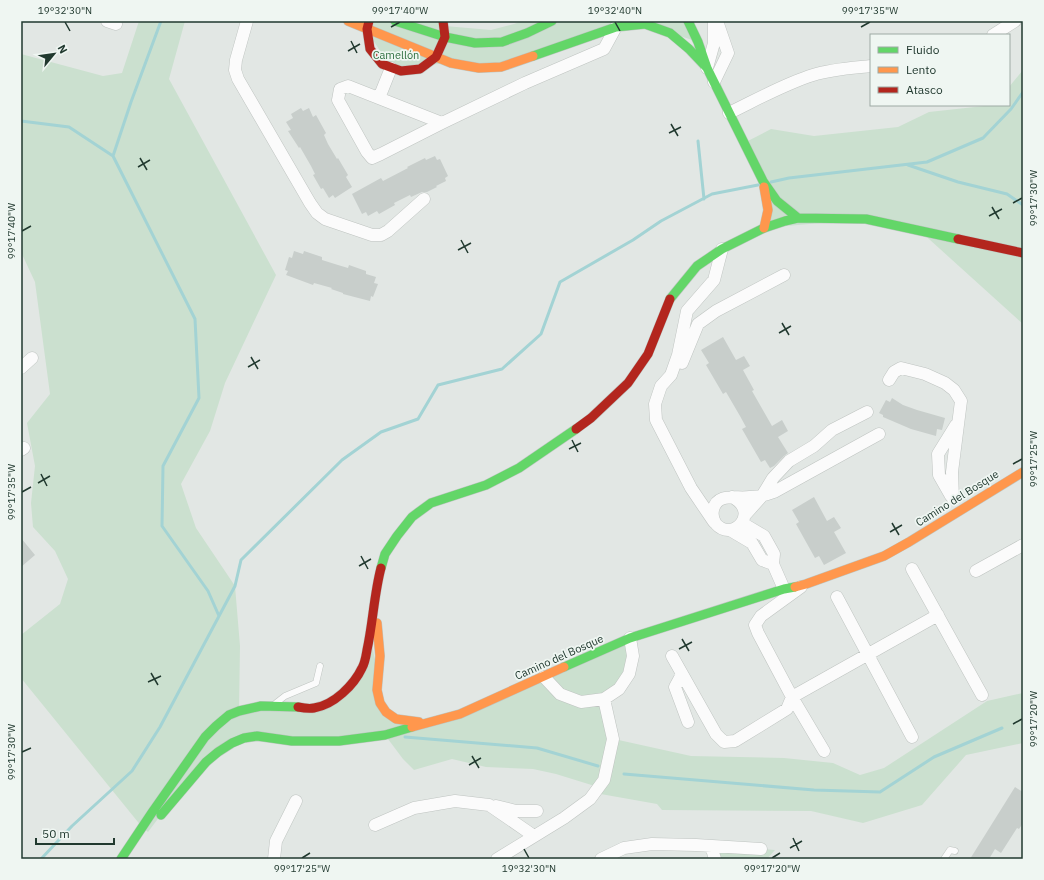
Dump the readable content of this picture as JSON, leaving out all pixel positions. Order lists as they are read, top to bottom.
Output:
{
  "streets": {
    "street": ["Camino del Bosque"]
  },
  "parks": ["Camellón"],
  "legend": ["Fluido", "Lento", "Atasco"],
  "scale_bar": "50 m",
  "north": "top right",
  "coordinates": [
    "19°32'30\"N",
    "99°17'40\"W",
    "19°32'40\"N",
    "99°17'35\"W",
    "99°17'30\"W",
    "99°17'25\"W",
    "99°17'20\"W"
  ]
}
